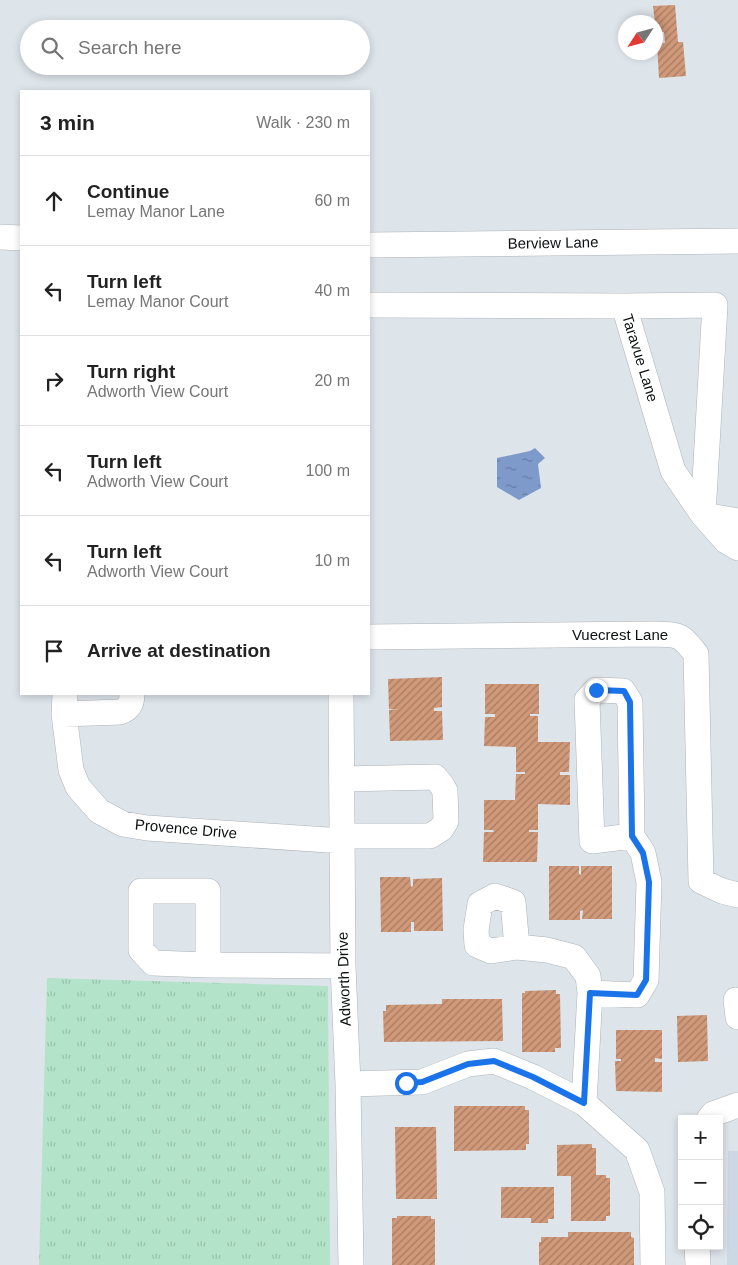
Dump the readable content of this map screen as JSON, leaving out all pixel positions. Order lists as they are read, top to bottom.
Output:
{
  "streets": {
    "street": [
      "Berview Lane",
      "Taravue Lane",
      "Vuecrest Lane",
      "Provence Drive",
      "Adworth Drive"
    ]
  },
  "crossings": [
    ["Provence Drive", "Adworth Drive"]
  ],
  "north": "bottom left",
  "page": {
    "search": "Search here",
    "heading": ["3 min", "Walk · 230 m"],
    "list": [
      ["Continue", "Lemay Manor Lane", "60 m"],
      ["Turn left", "Lemay Manor Court", "40 m"],
      ["Turn right", "Adworth View Court", "20 m"],
      ["Turn left", "Adworth View Court", "100 m"],
      ["Turn left", "Adworth View Court", "10 m"],
      "Arrive at destination"
    ],
    "map_buttons": ["+", "−"]
  }
}
